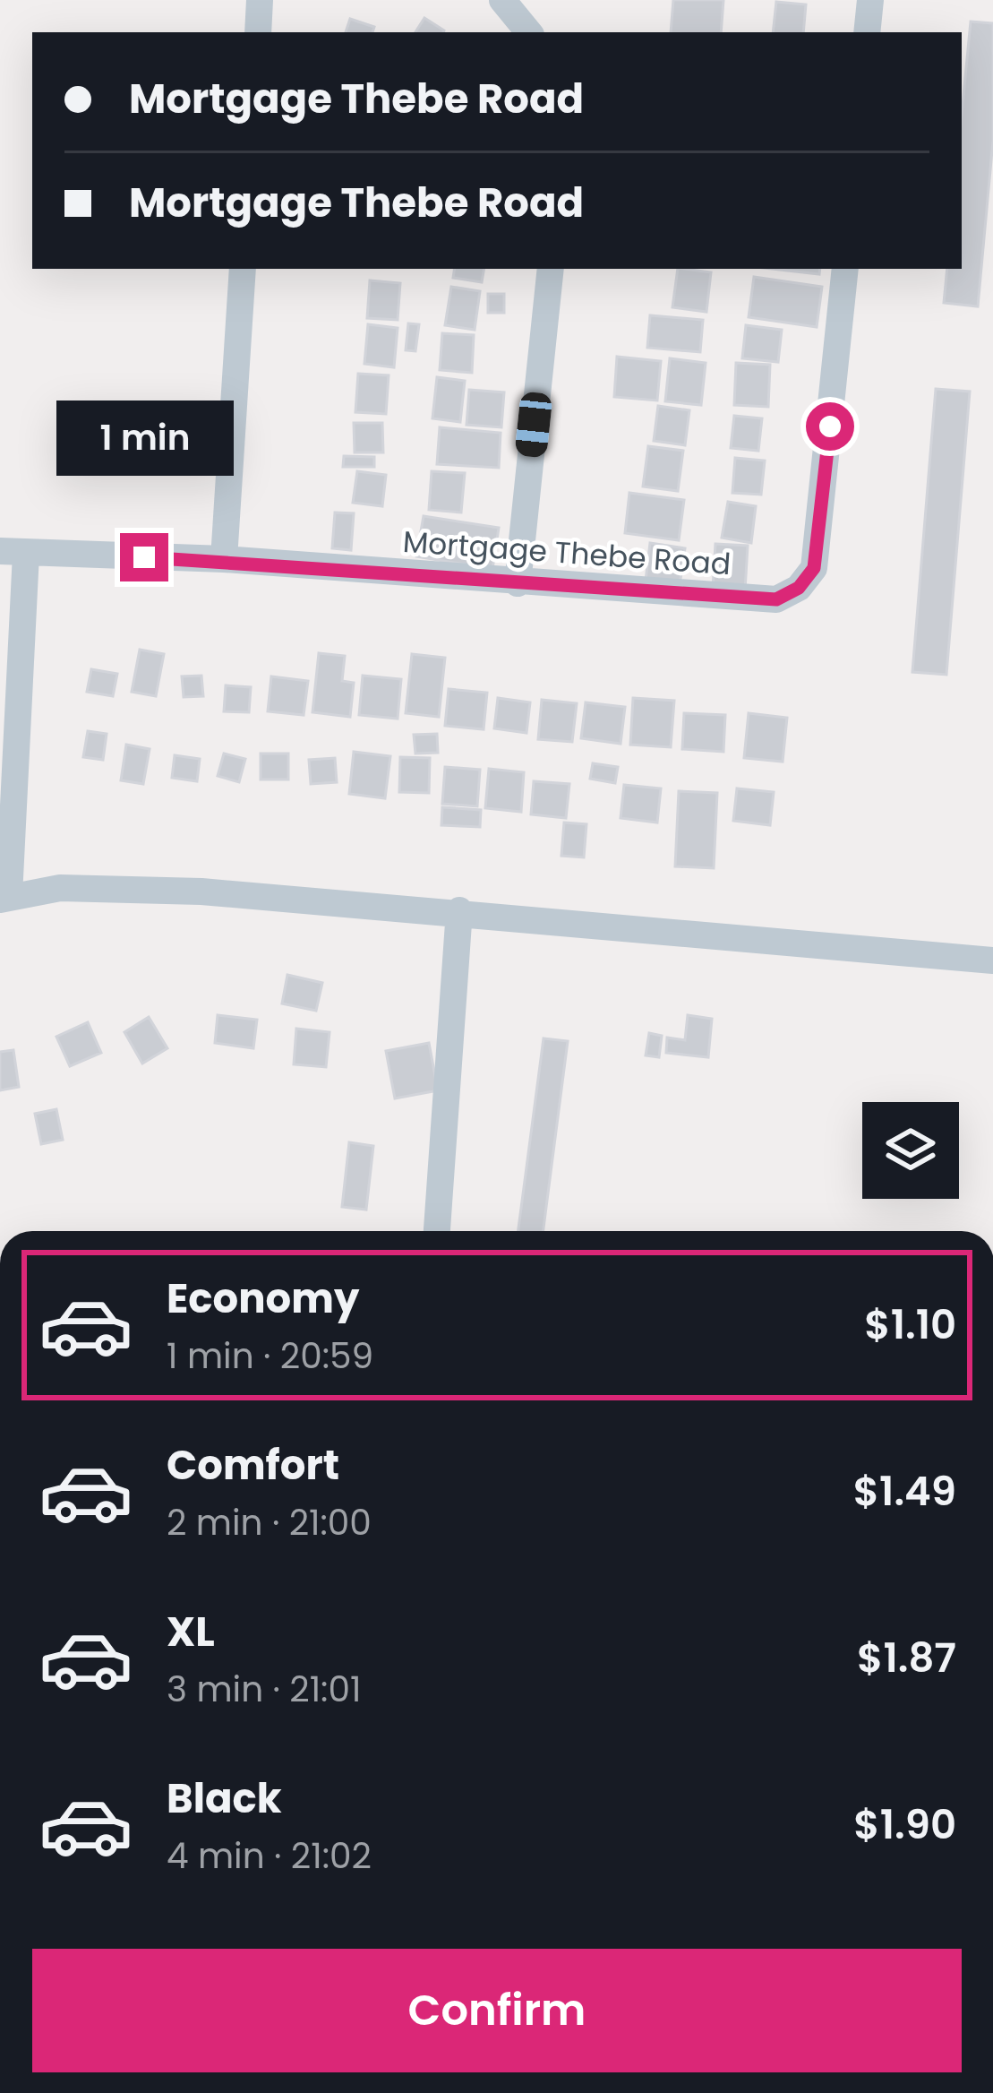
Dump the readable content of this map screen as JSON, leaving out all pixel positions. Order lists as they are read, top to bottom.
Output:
{
  "streets": {
    "street": ["Mortgage Thebe Road"]
  },
  "page": {
    "banner": ["Mortgage Thebe Road", "Mortgage Thebe Road"],
    "bubble": "1 min",
    "list": [
      {
        "name": "Economy",
        "note": "1 min · 20:59",
        "value": "$1.10"
      },
      {
        "name": "Comfort",
        "note": "2 min · 21:00",
        "value": "$1.49"
      },
      {
        "name": "XL",
        "note": "3 min · 21:01",
        "value": "$1.87"
      },
      {
        "name": "Black",
        "note": "4 min · 21:02",
        "value": "$1.90"
      }
    ],
    "buttons": "Confirm"
  }
}
